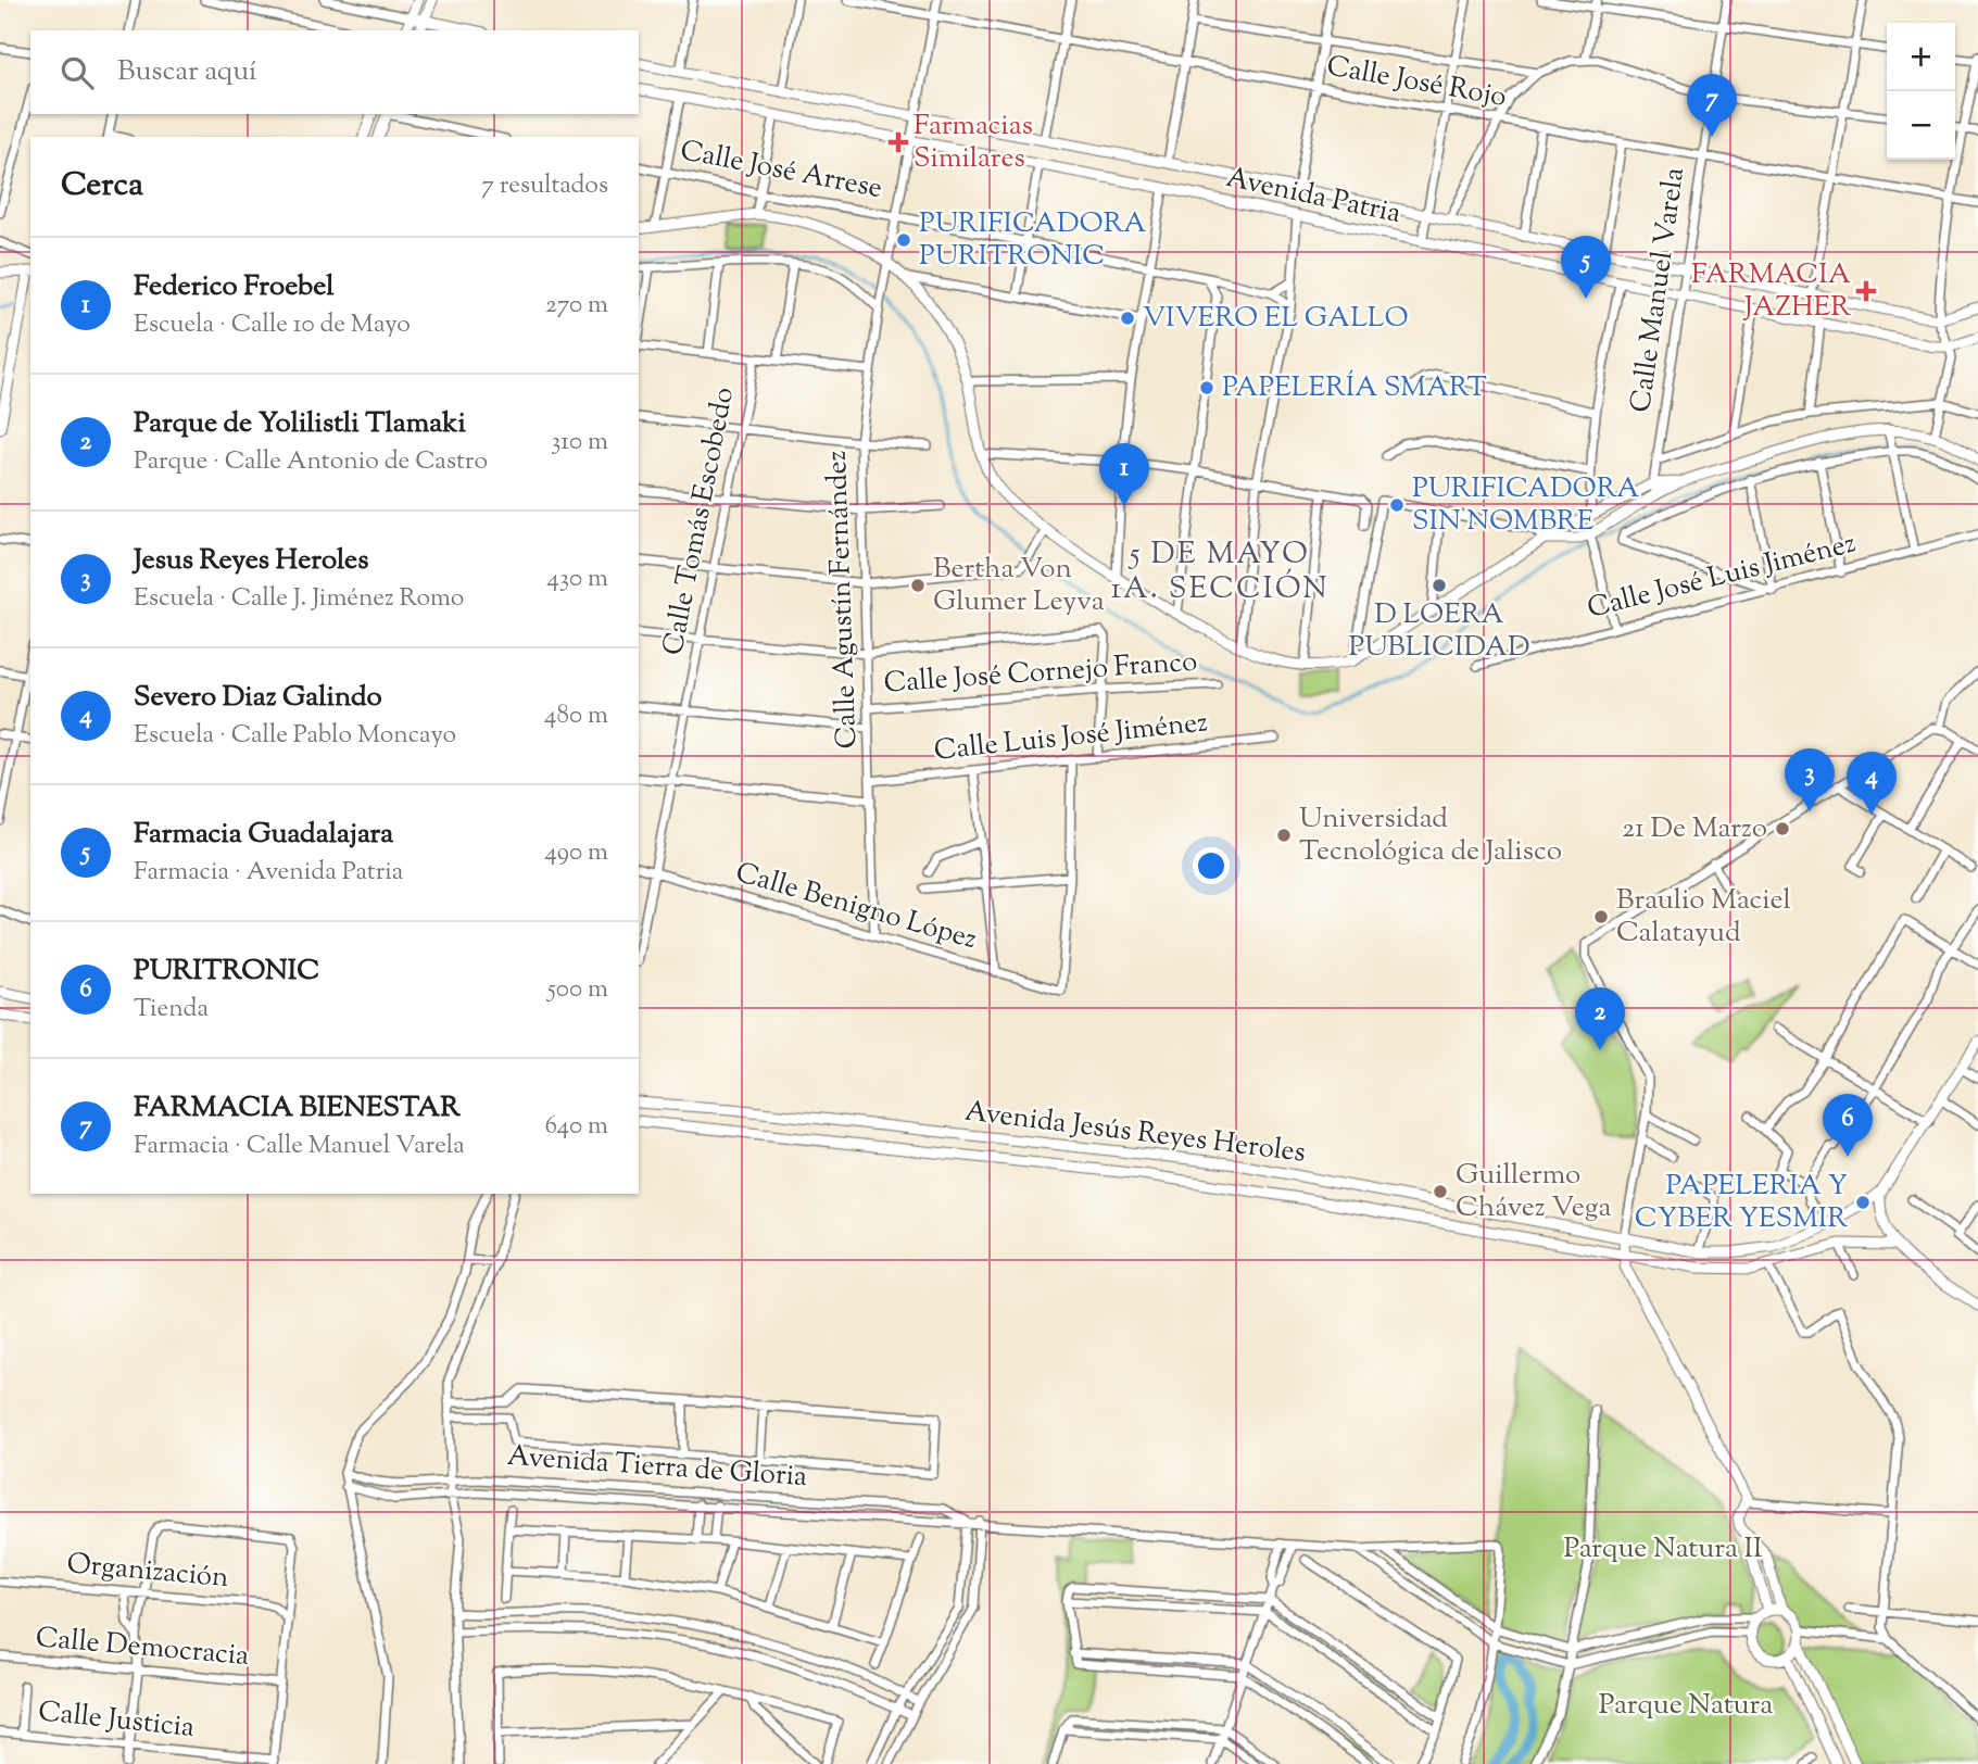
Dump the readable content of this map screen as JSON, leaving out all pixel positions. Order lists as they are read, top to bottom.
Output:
{
  "streets": {
    "street": [
      "Calle José Rojo",
      "Calle José Arrese",
      "Avenida Patria",
      "Calle Manuel Varela",
      "Calle Tomás Escobedo",
      "Calle José Luis Jiménez",
      "Calle Agustín Fernández",
      "Calle José Cornejo Franco",
      "Calle Luis José Jiménez",
      "Calle Benigno López",
      "Avenida Jesús Reyes Heroles",
      "Avenida Tierra de Gloria",
      "Organización",
      "Calle Democracia",
      "Calle Justicia"
    ]
  },
  "crossings": [
    ["Calle José Rojo", "Calle Manuel Varela"],
    ["Calle José Rojo", "Calle Agustín Fernández"],
    ["Calle José Arrese", "Calle Agustín Fernández"],
    ["Avenida Patria", "Calle Manuel Varela"],
    ["Avenida Patria", "Calle Agustín Fernández"],
    ["Calle Tomás Escobedo", "Calle José Cornejo Franco"],
    ["Calle Tomás Escobedo", "Calle Benigno López"],
    ["Calle Agustín Fernández", "Calle José Cornejo Franco"],
    ["Calle Agustín Fernández", "Calle Luis José Jiménez"],
    ["Calle Agustín Fernández", "Calle Benigno López"]
  ],
  "districts": ["5 DE MAYO 1A. SECCIÓN"],
  "parks": ["Parque Natura II", "Parque Natura"],
  "places": {
    "health": ["Farmacias Similares", "FARMACIA JAZHER"],
    "other": [
      "PURIFICADORA PURITRONIC",
      "VIVERO EL GALLO",
      "PAPELERÍA SMART",
      "PURIFICADORA SIN NOMBRE",
      "Bertha Von Glumer Leyva",
      "D LOERA PUBLICIDAD",
      "21 De Marzo",
      "Universidad Tecnológica de Jalisco",
      "Braulio Maciel Calatayud",
      "Guillermo Chávez Vega",
      "PAPELERIA Y CYBER YESMIR"
    ]
  },
  "page": {
    "map_buttons": ["+", "−"],
    "search": "Buscar aquí",
    "pins": [
      "7",
      "5",
      "1",
      "3",
      "4",
      "2",
      "6"
    ],
    "heading": ["Cerca", "7 resultados"],
    "list": [
      {
        "mark": "1",
        "name": "Federico Froebel",
        "note": "Escuela · Calle 10 de Mayo",
        "value": "270 m"
      },
      {
        "mark": "2",
        "name": "Parque de Yolilistli Tlamaki",
        "note": "Parque · Calle Antonio de Castro",
        "value": "310 m"
      },
      {
        "mark": "3",
        "name": "Jesus Reyes Heroles",
        "note": "Escuela · Calle J. Jiménez Romo",
        "value": "430 m"
      },
      {
        "mark": "4",
        "name": "Severo Diaz Galindo",
        "note": "Escuela · Calle Pablo Moncayo",
        "value": "480 m"
      },
      {
        "mark": "5",
        "name": "Farmacia Guadalajara",
        "note": "Farmacia · Avenida Patria",
        "value": "490 m"
      },
      {
        "mark": "6",
        "name": "PURITRONIC",
        "note": "Tienda",
        "value": "500 m"
      },
      {
        "mark": "7",
        "name": "FARMACIA BIENESTAR",
        "note": "Farmacia · Calle Manuel Varela",
        "value": "640 m"
      }
    ]
  }
}
